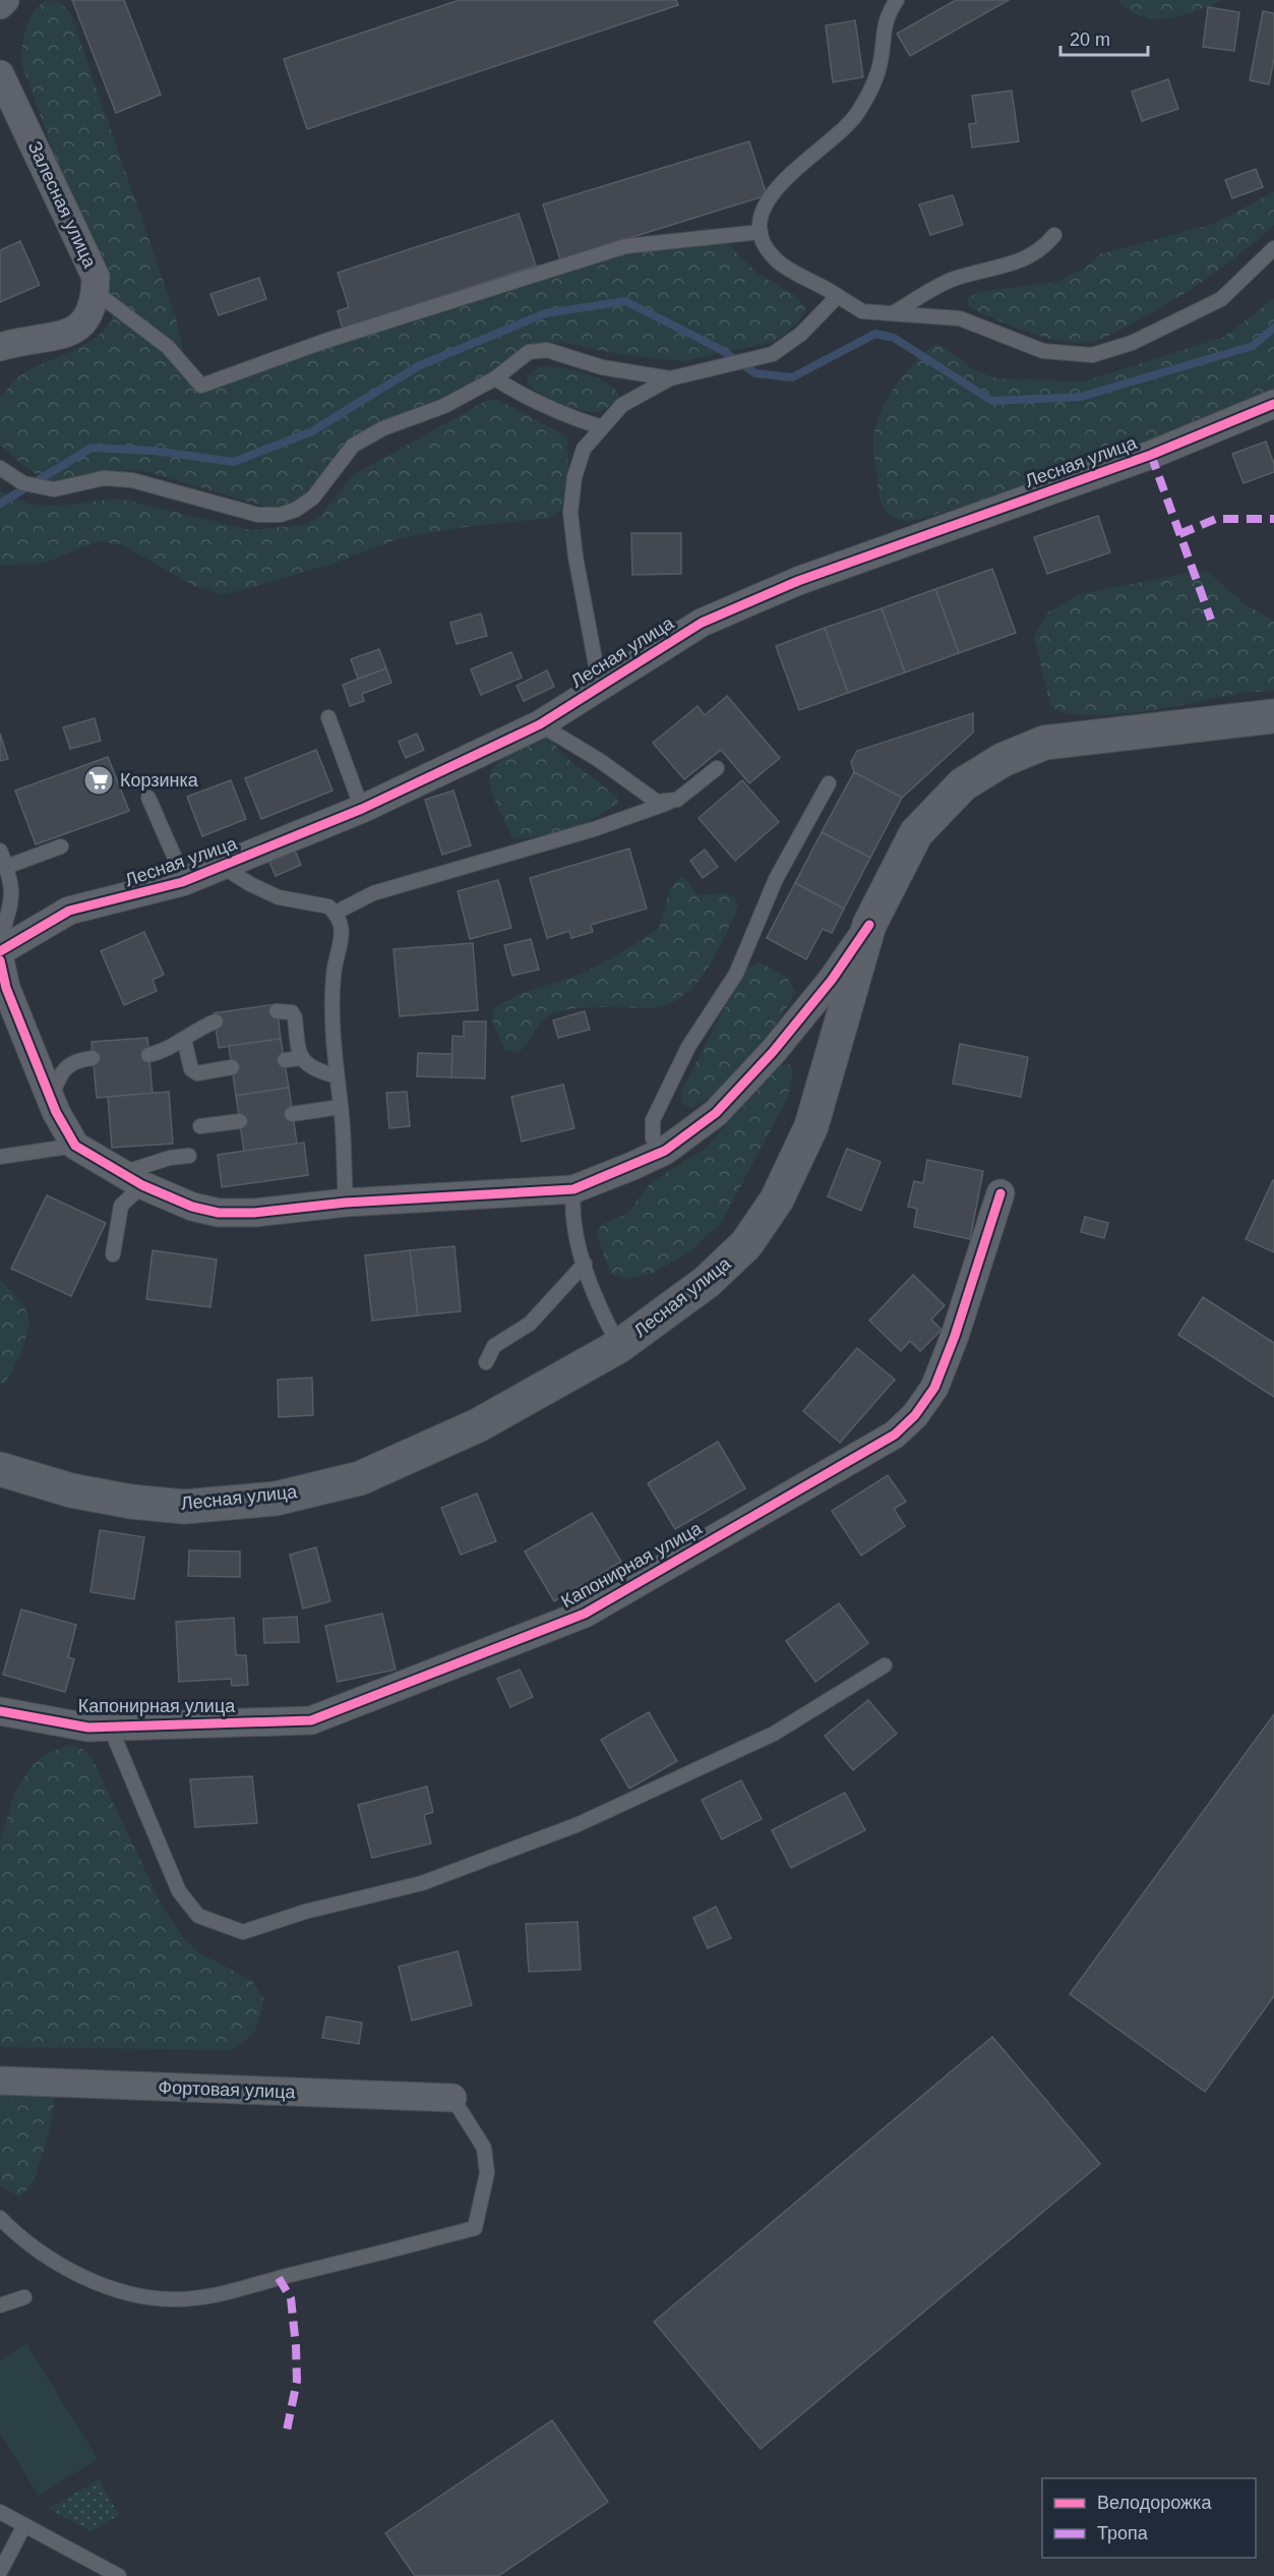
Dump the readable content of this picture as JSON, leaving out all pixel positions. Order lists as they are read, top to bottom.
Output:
{
  "streets": {
    "main road": ["Лесная улица"],
    "street": ["Залесная улица", "Капонирная улица", "Фортовая улица"]
  },
  "places": {
    "supermarket": ["Корзинка"]
  },
  "legend": ["Велодорожка", "Тропа"],
  "scale_bar": "20 m"
}
